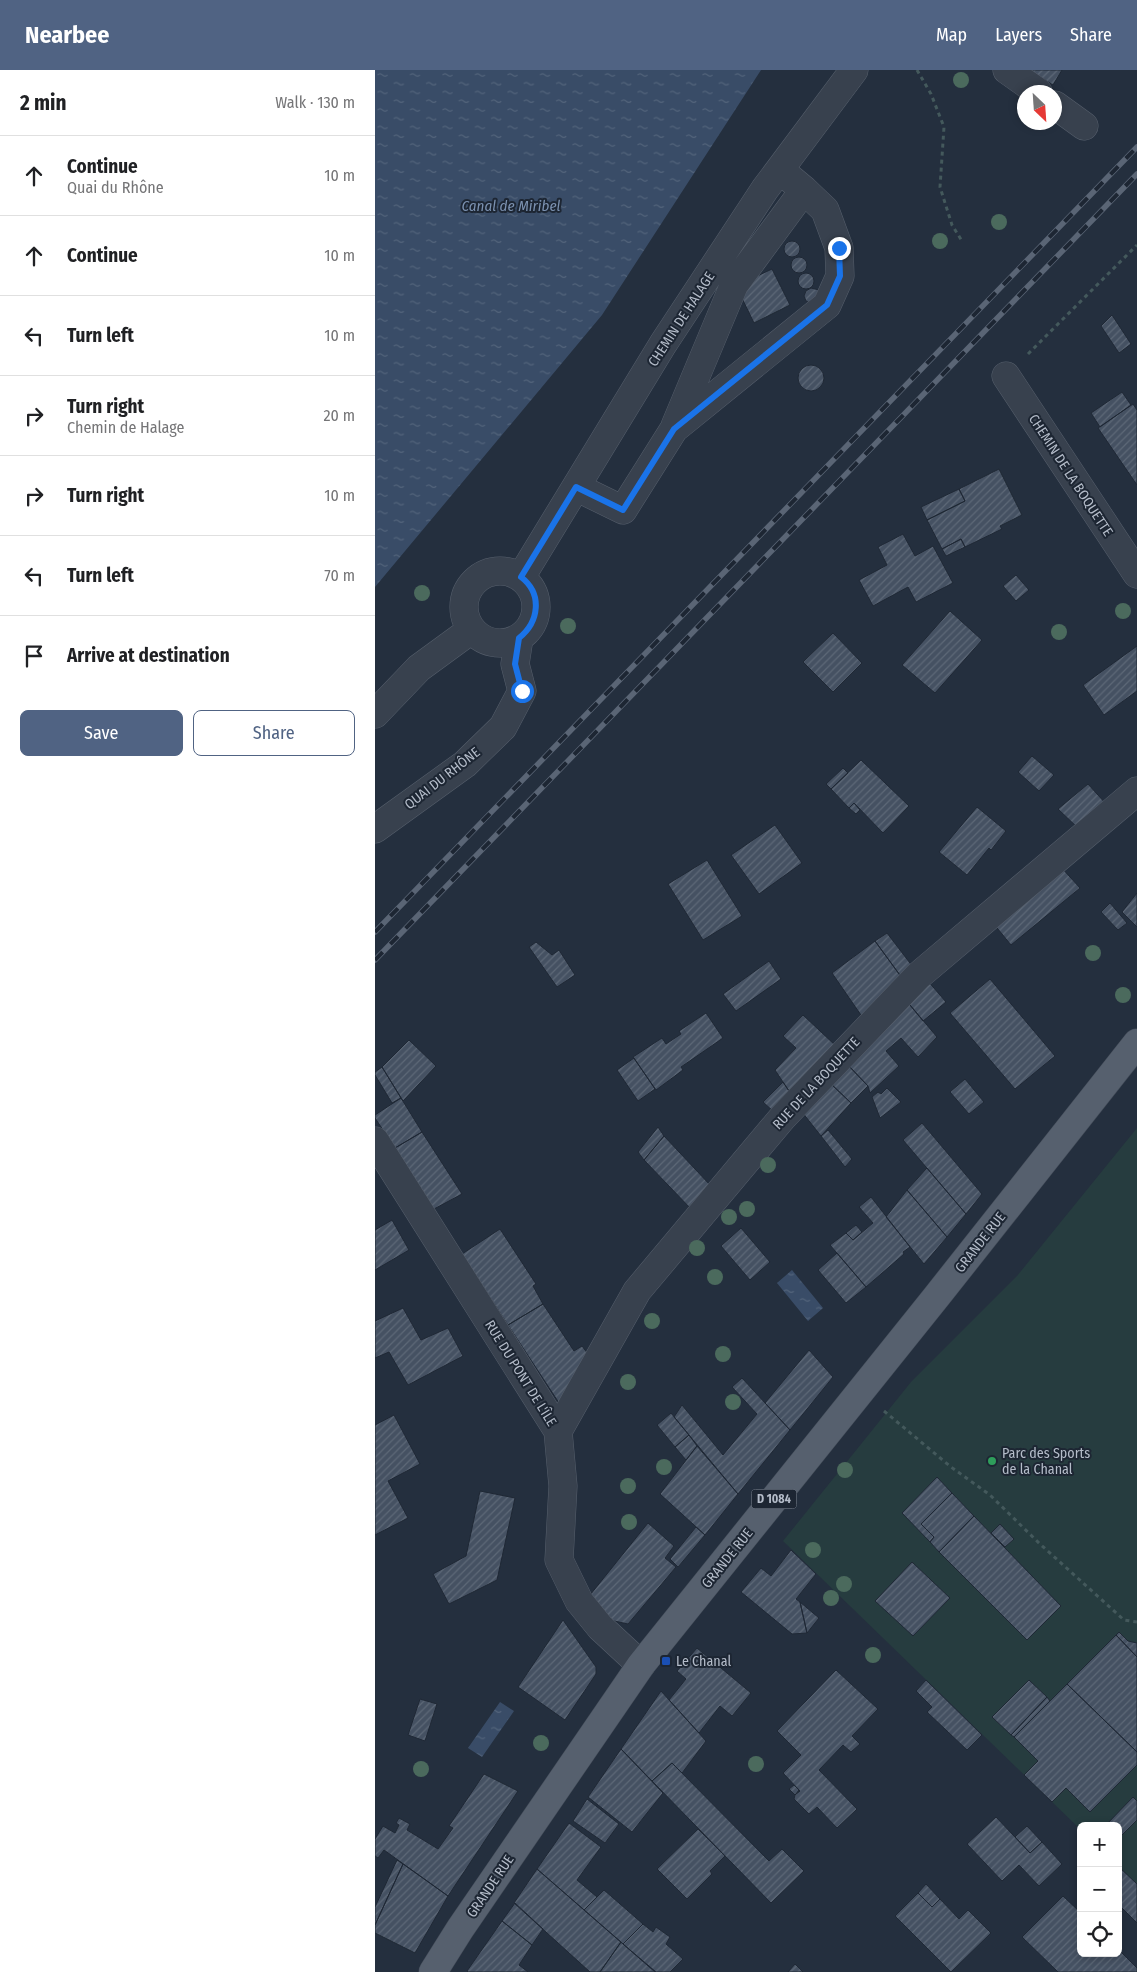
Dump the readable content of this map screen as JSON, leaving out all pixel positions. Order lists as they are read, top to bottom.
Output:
{
  "streets": {
    "main road": ["GRANDE RUE", "D 1084"],
    "street": [
      "CHEMIN DE HALAGE",
      "CHEMIN DE LA BOQUETTE",
      "QUAI DU RHÔNE",
      "RUE DE LA BOQUETTE",
      "RUE DU PONT DE L'ÎLE"
    ]
  },
  "crossings": [
    ["CHEMIN DE HALAGE", "QUAI DU RHÔNE"],
    ["RUE DE LA BOQUETTE", "RUE DU PONT DE L'ÎLE"],
    ["GRANDE RUE", "RUE DU PONT DE L'ÎLE"]
  ],
  "water": ["Canal de Miribel"],
  "places": {
    "other": ["Parc des Sports de la Chanal"],
    "transit": ["Le Chanal"]
  },
  "north": "bottom right",
  "page": {
    "header": "Nearbee",
    "nav": ["Map", "Layers", "Share"],
    "heading": ["2 min", "Walk · 130 m"],
    "list": [
      ["Continue", "Quai du Rhône", "10 m"],
      ["Continue", "10 m"],
      ["Turn left", "10 m"],
      ["Turn right", "Chemin de Halage", "20 m"],
      ["Turn right", "10 m"],
      ["Turn left", "70 m"],
      "Arrive at destination"
    ],
    "buttons": ["Save", "Share"],
    "map_buttons": ["+", "−"]
  }
}
